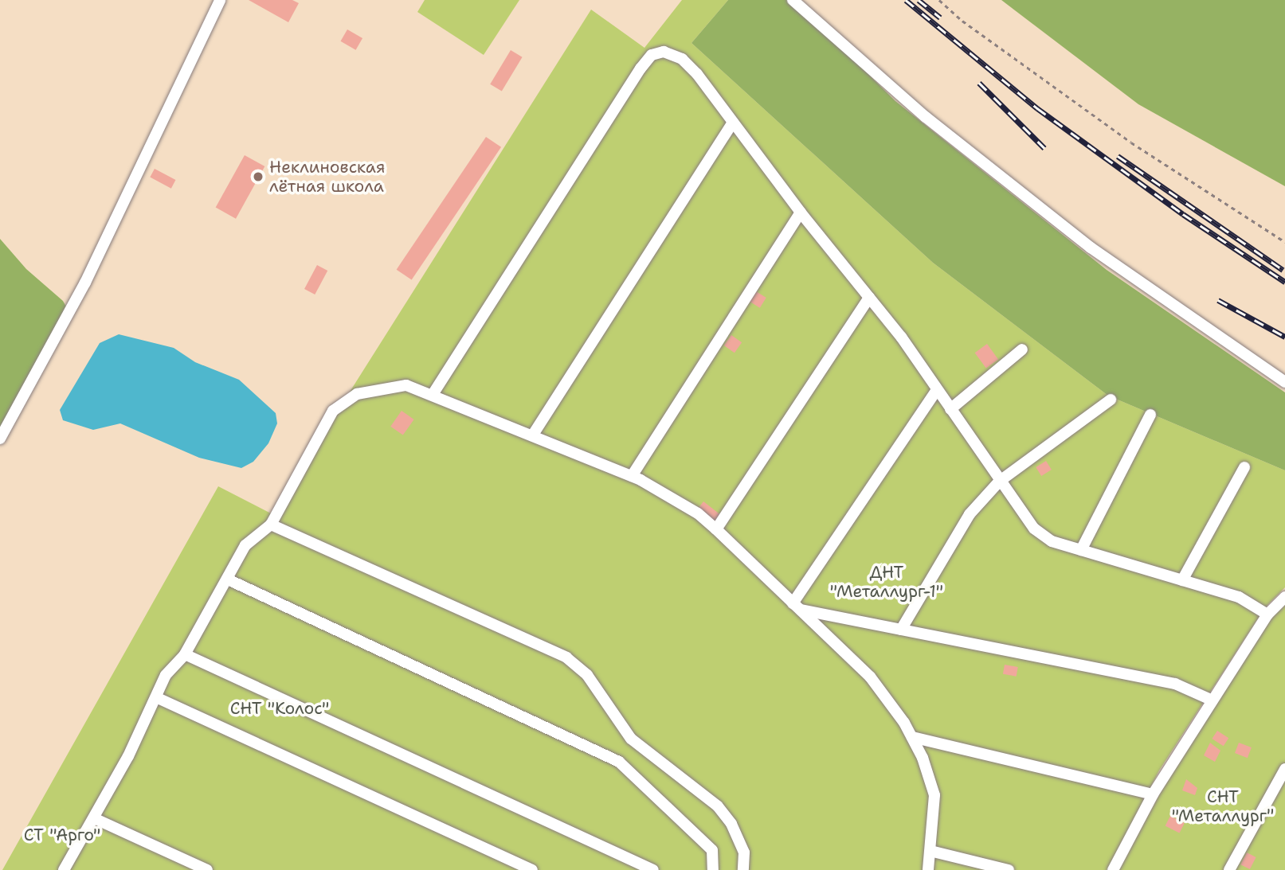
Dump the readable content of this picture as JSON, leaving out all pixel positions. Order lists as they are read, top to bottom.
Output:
{
  "parks": [
    "ДНТ \"Металлург-1\"",
    "СНТ \"Колос\"",
    "СНТ \"Металлург\"",
    "СТ \"Арго\""
  ],
  "places": ["Неклиновская лётная школа"]
}
